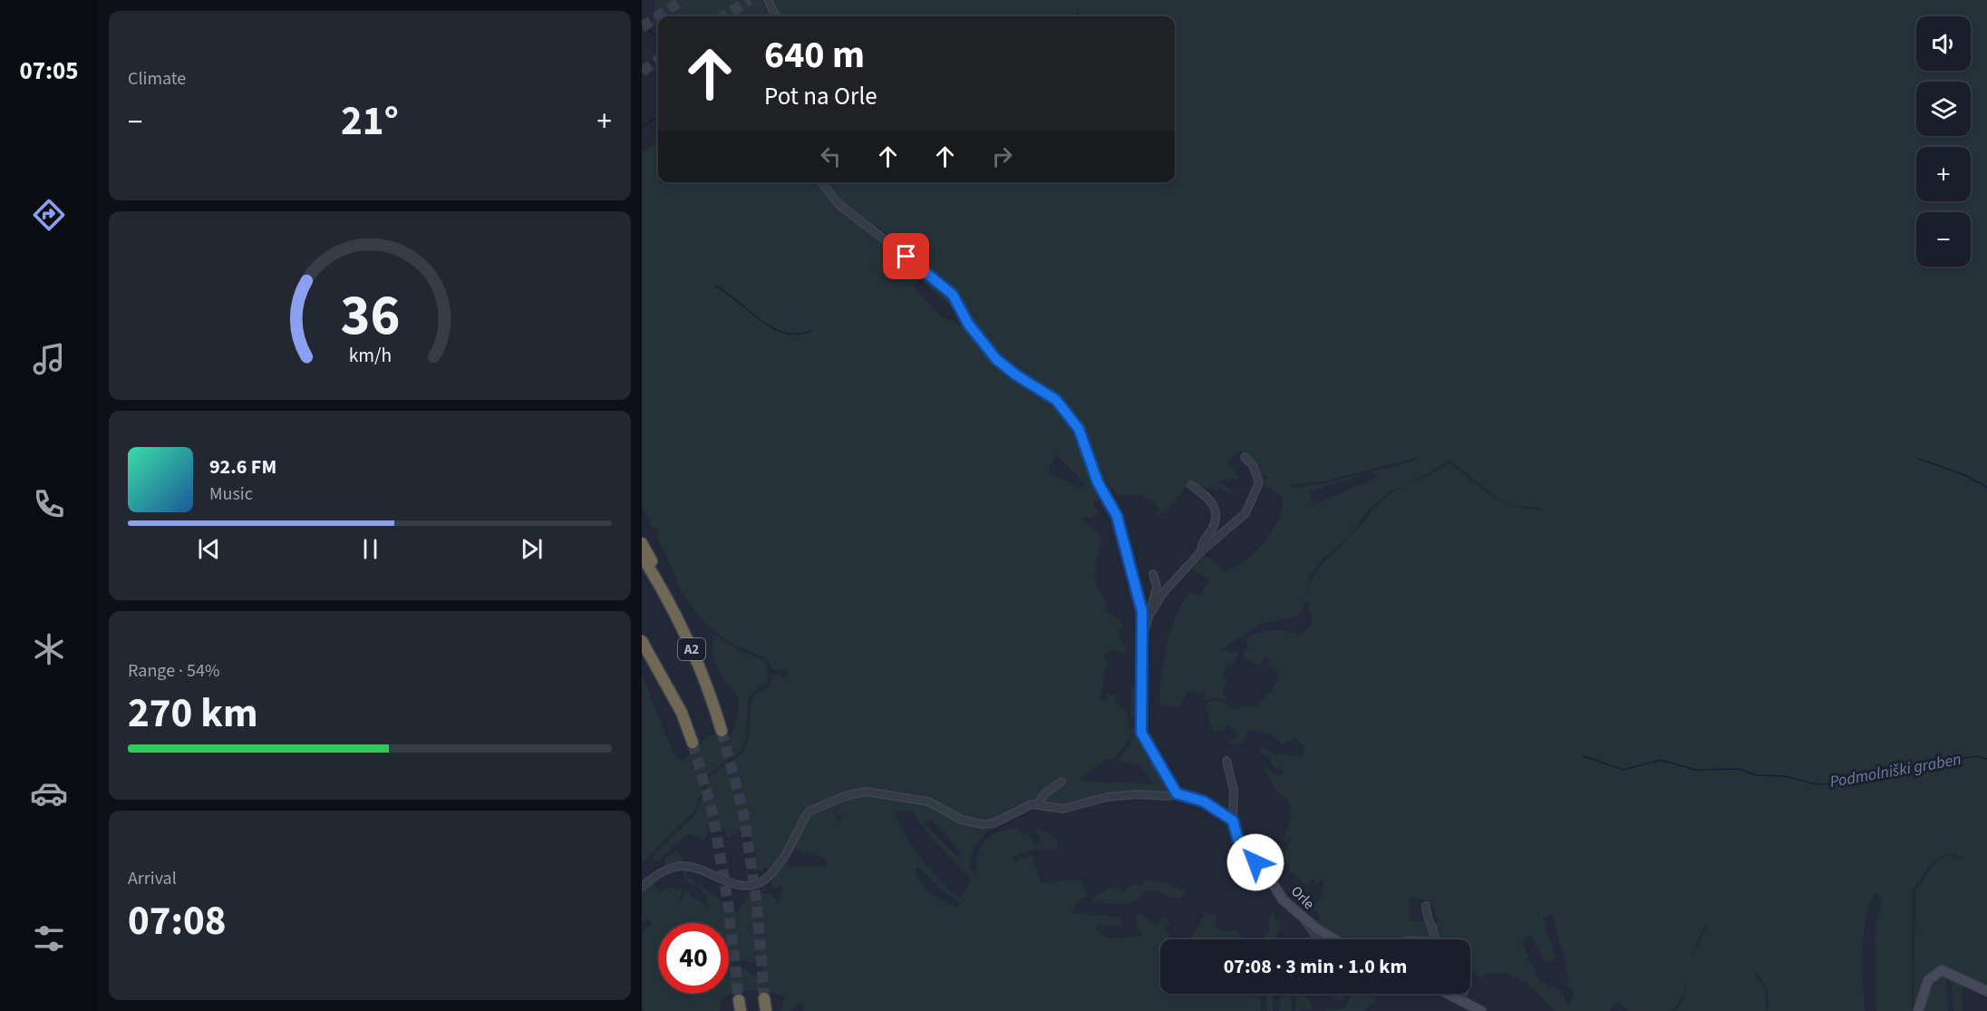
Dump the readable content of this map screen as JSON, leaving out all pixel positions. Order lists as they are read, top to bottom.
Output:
{
  "streets": {
    "highway": ["A2"],
    "street": ["Orle"]
  },
  "water": ["Podmolniški graben"],
  "page": {
    "tabs": "07:05",
    "tile": [
      "Climate",
      ["Range · 54%", "270 km"],
      ["Arrival", "07:08"]
    ],
    "map_buttons": ["+", "−"],
    "turn": ["640 m", "Pot na Orle"],
    "heat": ["−", "21°", "+"],
    "song": ["92.6 FM", "Music"],
    "limit": "40",
    "trip": "07:08 · 3 min · 1.0 km",
    "gauge": ["36", "km/h"]
  }
}
